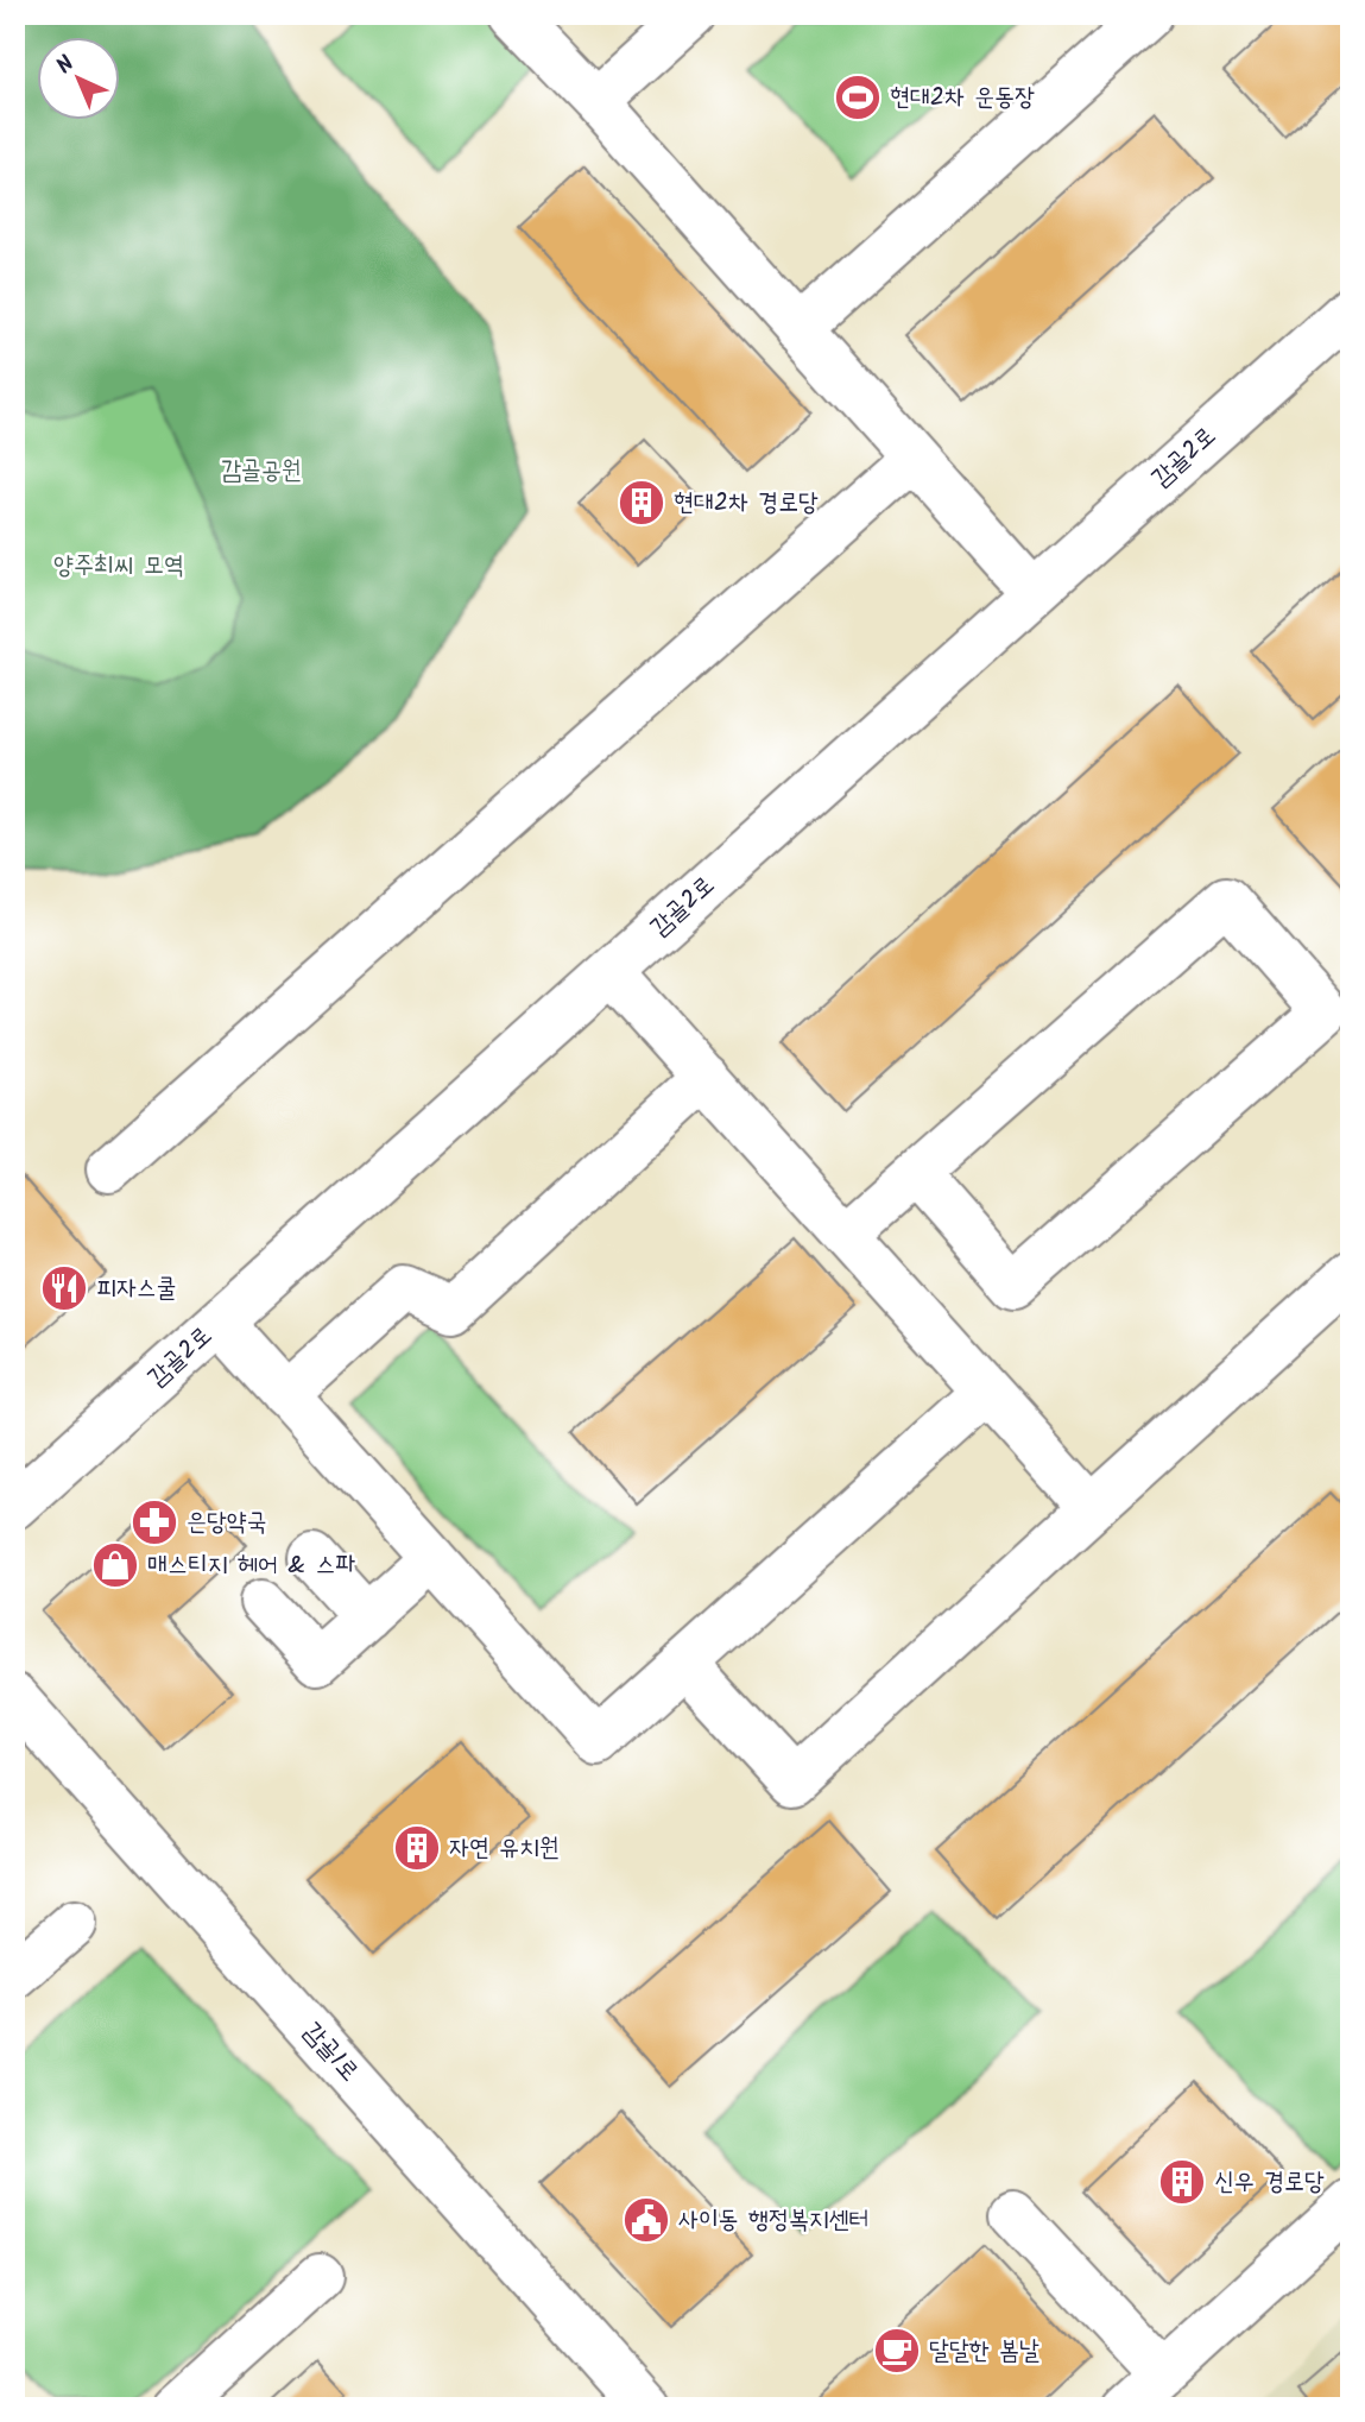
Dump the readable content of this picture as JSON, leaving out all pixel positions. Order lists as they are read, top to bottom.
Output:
{
  "streets": {
    "street": ["감골2로", "감골1로"]
  },
  "parks": ["감골공원", "양주최씨 모역"],
  "places": {
    "sports": ["현대2차 운동장"],
    "building": ["현대2차 경로당", "자연 유치원", "신우 경로당"],
    "restaurant": ["피자스쿨"],
    "pharmacy": ["은당약국"],
    "shop": ["매스티지 헤어 & 스파"],
    "public building": ["사이동 행정복지센터"],
    "cafe": ["달달한 봄날"]
  },
  "north": "top left"
}
